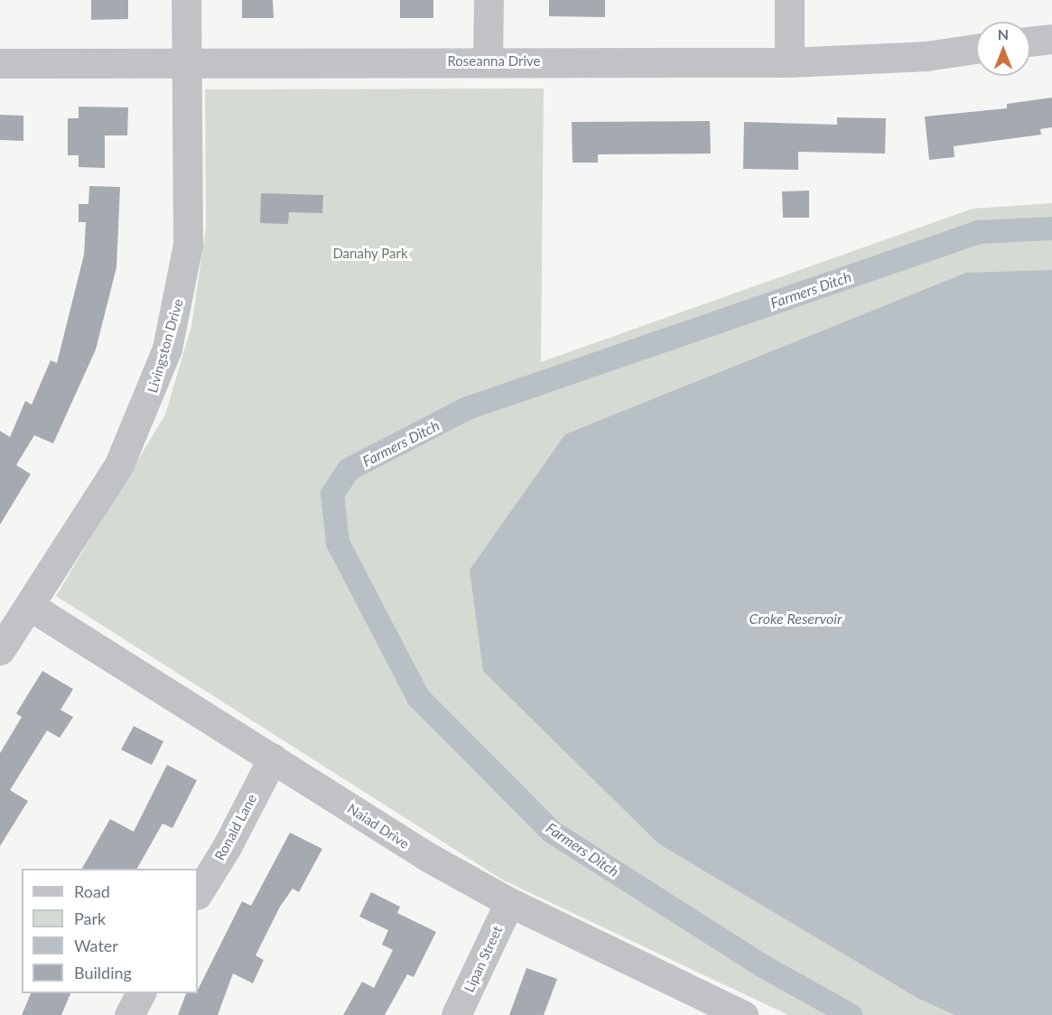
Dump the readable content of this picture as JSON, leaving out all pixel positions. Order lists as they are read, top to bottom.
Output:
{
  "streets": {
    "street": [
      "Roseanna Drive",
      "Livingston Drive",
      "Naiad Drive",
      "Ronald Lane",
      "Lipan Street"
    ]
  },
  "crossings": [
    ["Roseanna Drive", "Livingston Drive"],
    ["Livingston Drive", "Naiad Drive"],
    ["Naiad Drive", "Ronald Lane"],
    ["Naiad Drive", "Lipan Street"]
  ],
  "water": ["Farmers Ditch", "Croke Reservoir"],
  "parks": ["Danahy Park"],
  "legend": [
    "Road",
    "Park",
    "Water",
    "Building"
  ],
  "north": "top"
}
